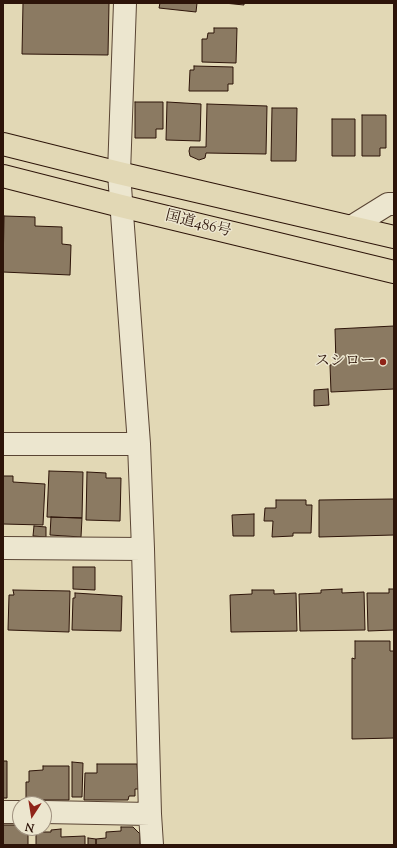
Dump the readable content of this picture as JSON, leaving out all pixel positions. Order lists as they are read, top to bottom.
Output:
{
  "streets": {
    "highway": ["国道486号"]
  },
  "places": ["スシロー"],
  "north": "bottom"
}
